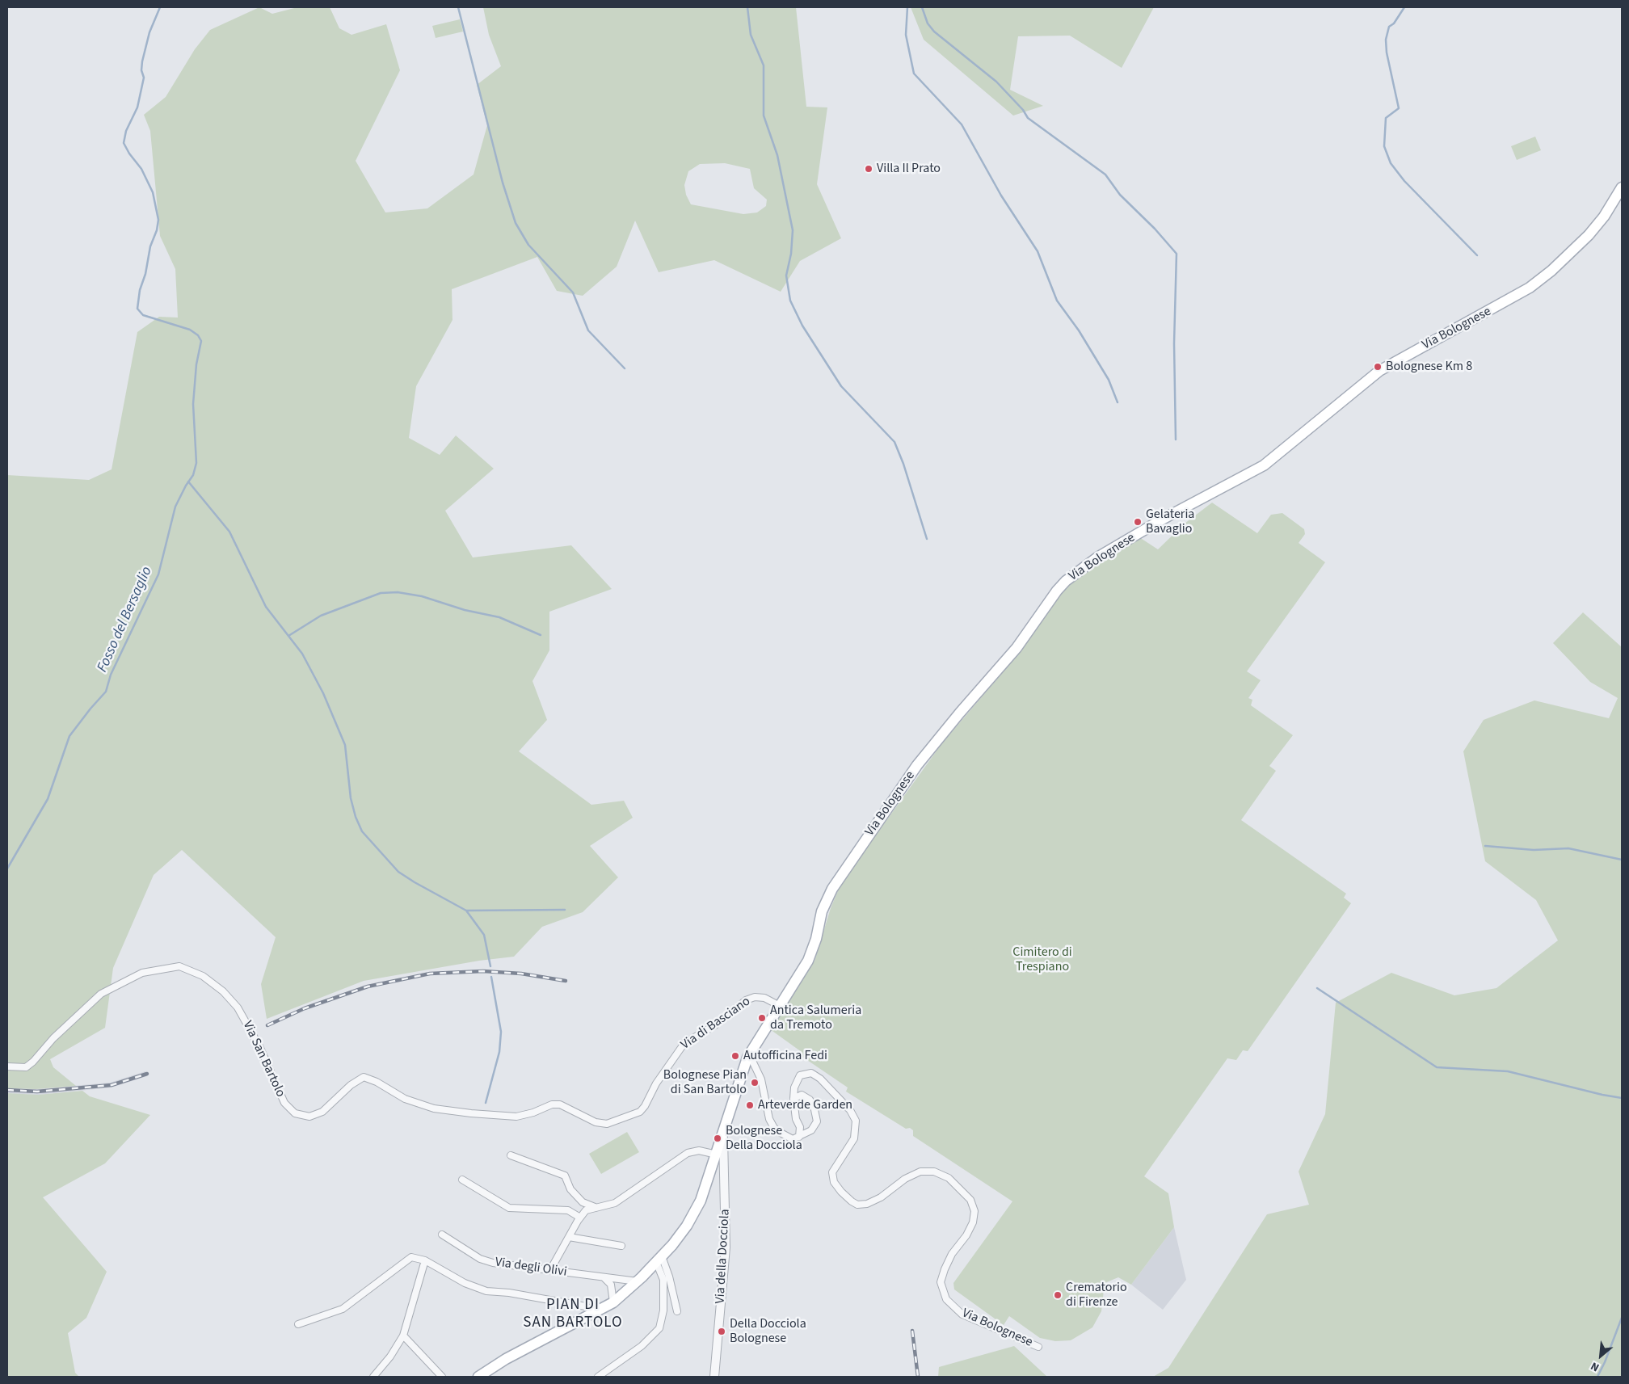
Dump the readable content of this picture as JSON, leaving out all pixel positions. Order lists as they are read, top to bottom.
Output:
{
  "streets": {
    "main road": ["Via Bolognese"],
    "street": [
      "Via di Basciano",
      "Via San Bartolo",
      "Via della Docciola",
      "Via degli Olivi"
    ]
  },
  "crossings": [
    ["Via Bolognese", "Via di Basciano"],
    ["Via Bolognese", "Via della Docciola"],
    ["Via Bolognese", "Via degli Olivi"],
    ["Via di Basciano", "Via San Bartolo"]
  ],
  "districts": ["PIAN DI SAN BARTOLO"],
  "water": ["Fosso del Bersaglio"],
  "parks": ["Cimitero di Trespiano"],
  "places": [
    "Villa Il Prato",
    "Bolognese Km 8",
    "Gelateria Bavaglio",
    "Antica Salumeria da Tremoto",
    "Autofficina Fedi",
    "Bolognese Pian di San Bartolo",
    "Arteverde Garden",
    "Bolognese Della Docciola",
    "Crematorio di Firenze",
    "Della Docciola Bolognese"
  ],
  "north": "bottom left"
}
